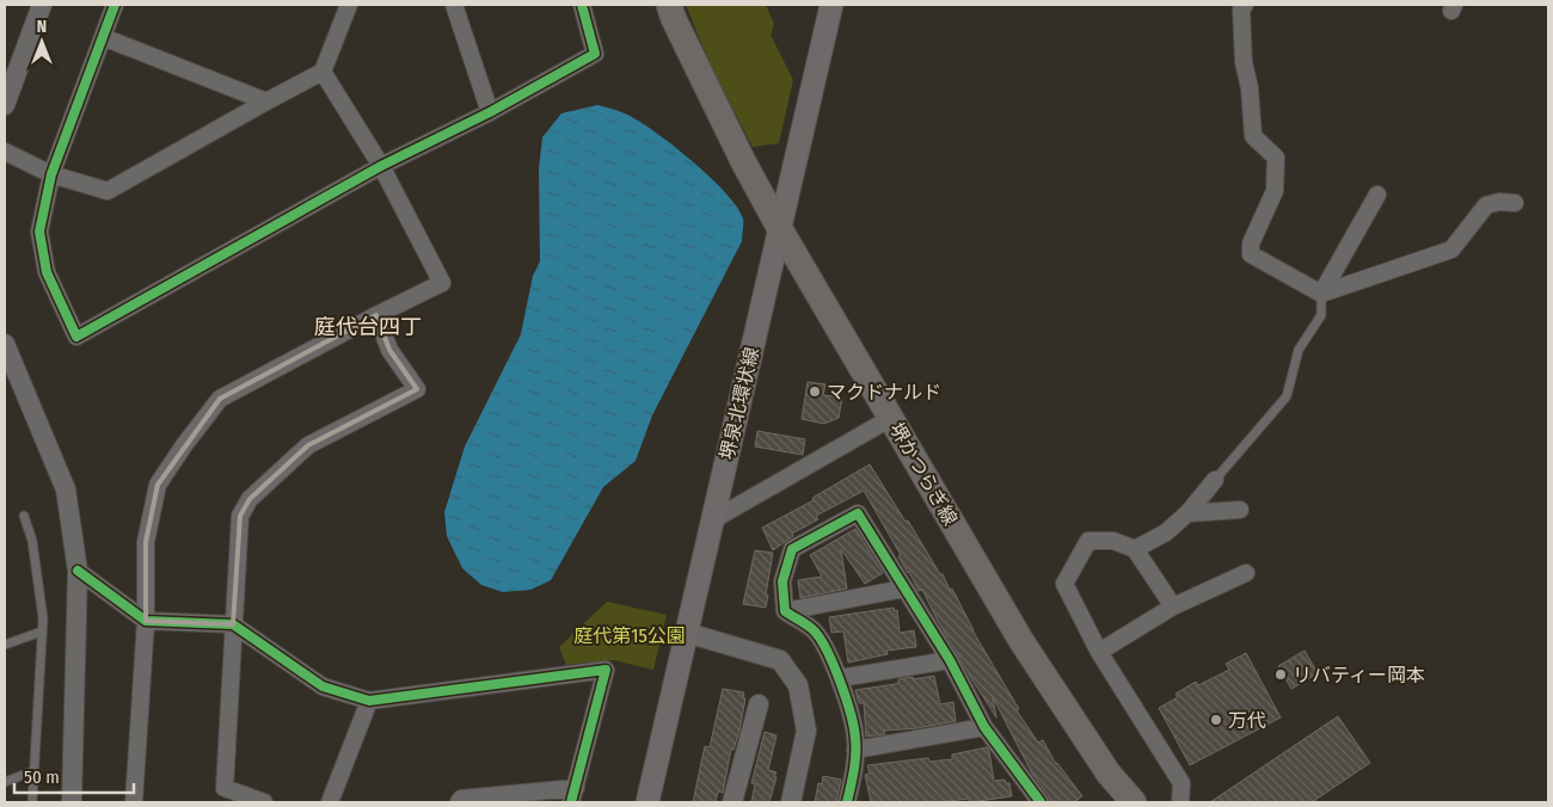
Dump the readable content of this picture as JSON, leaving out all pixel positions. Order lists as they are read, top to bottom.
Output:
{
  "streets": {
    "main road": ["堺泉北環状線", "堺かつらぎ線"]
  },
  "crossings": [
    ["堺泉北環状線", "堺かつらぎ線"]
  ],
  "districts": ["庭代台四丁"],
  "parks": ["庭代第15公園"],
  "places": ["マクドナルド", "リバティー岡本", "万代"],
  "scale_bar": "50 m",
  "north": "top"
}
